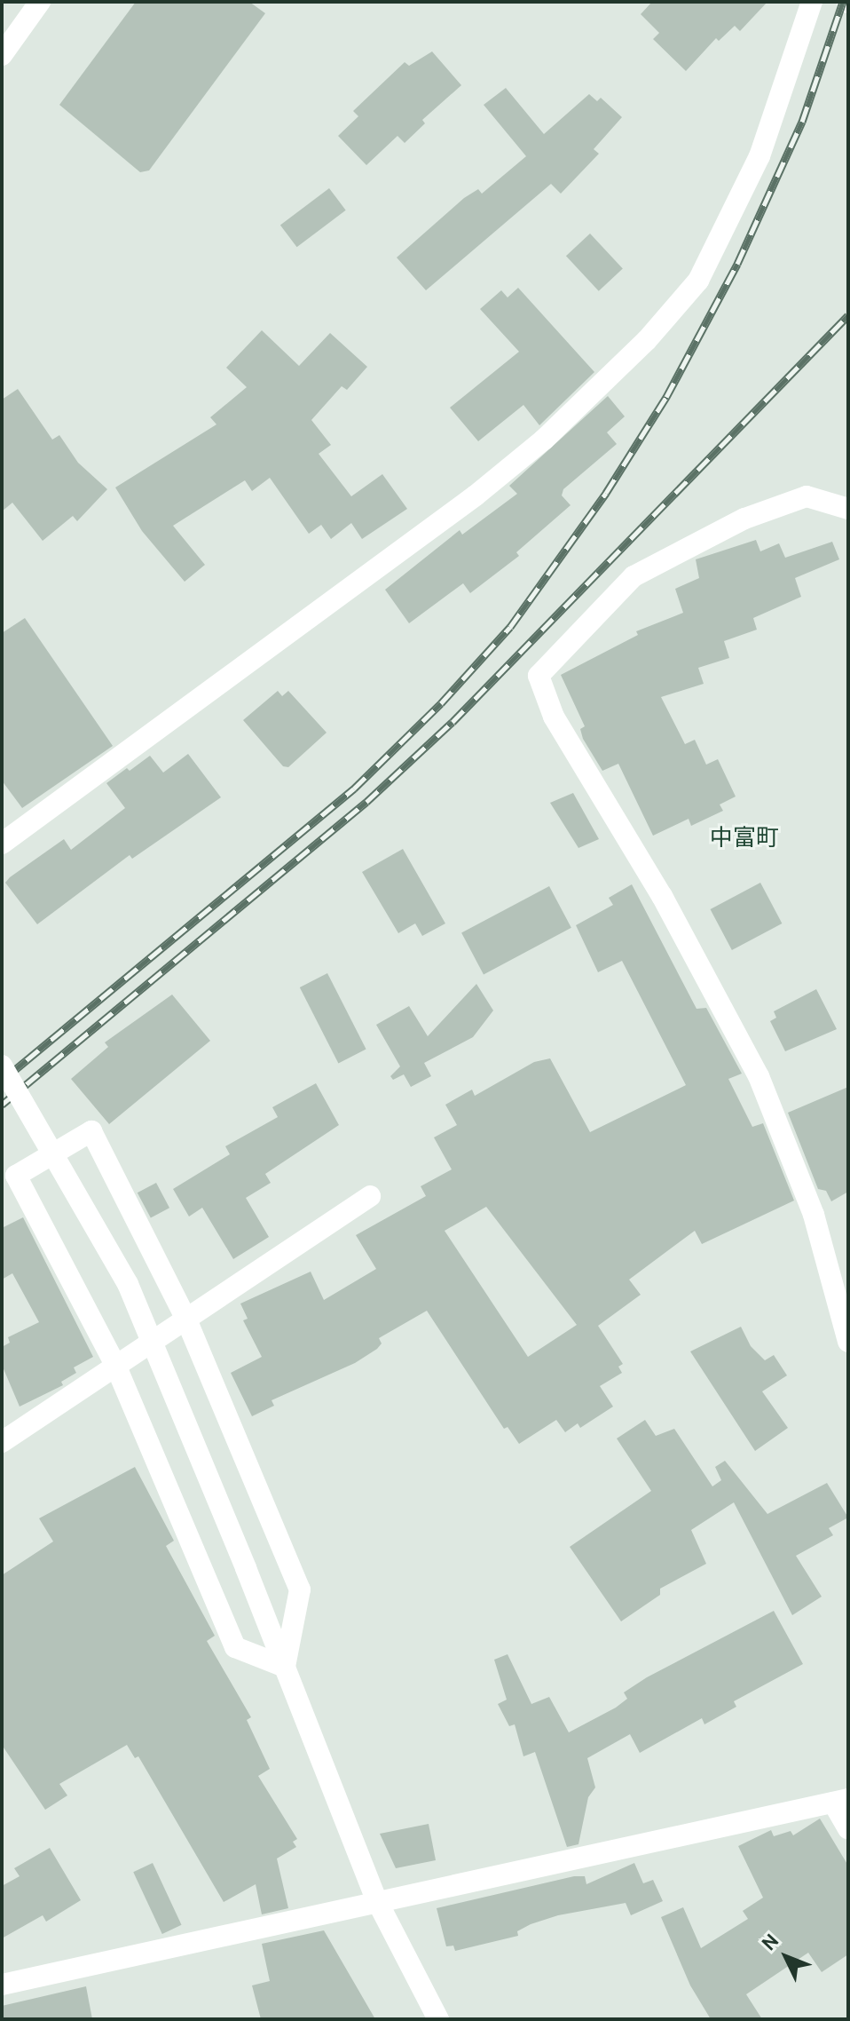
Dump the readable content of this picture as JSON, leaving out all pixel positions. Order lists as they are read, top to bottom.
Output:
{
  "districts": ["中富町"],
  "north": "top left"
}
